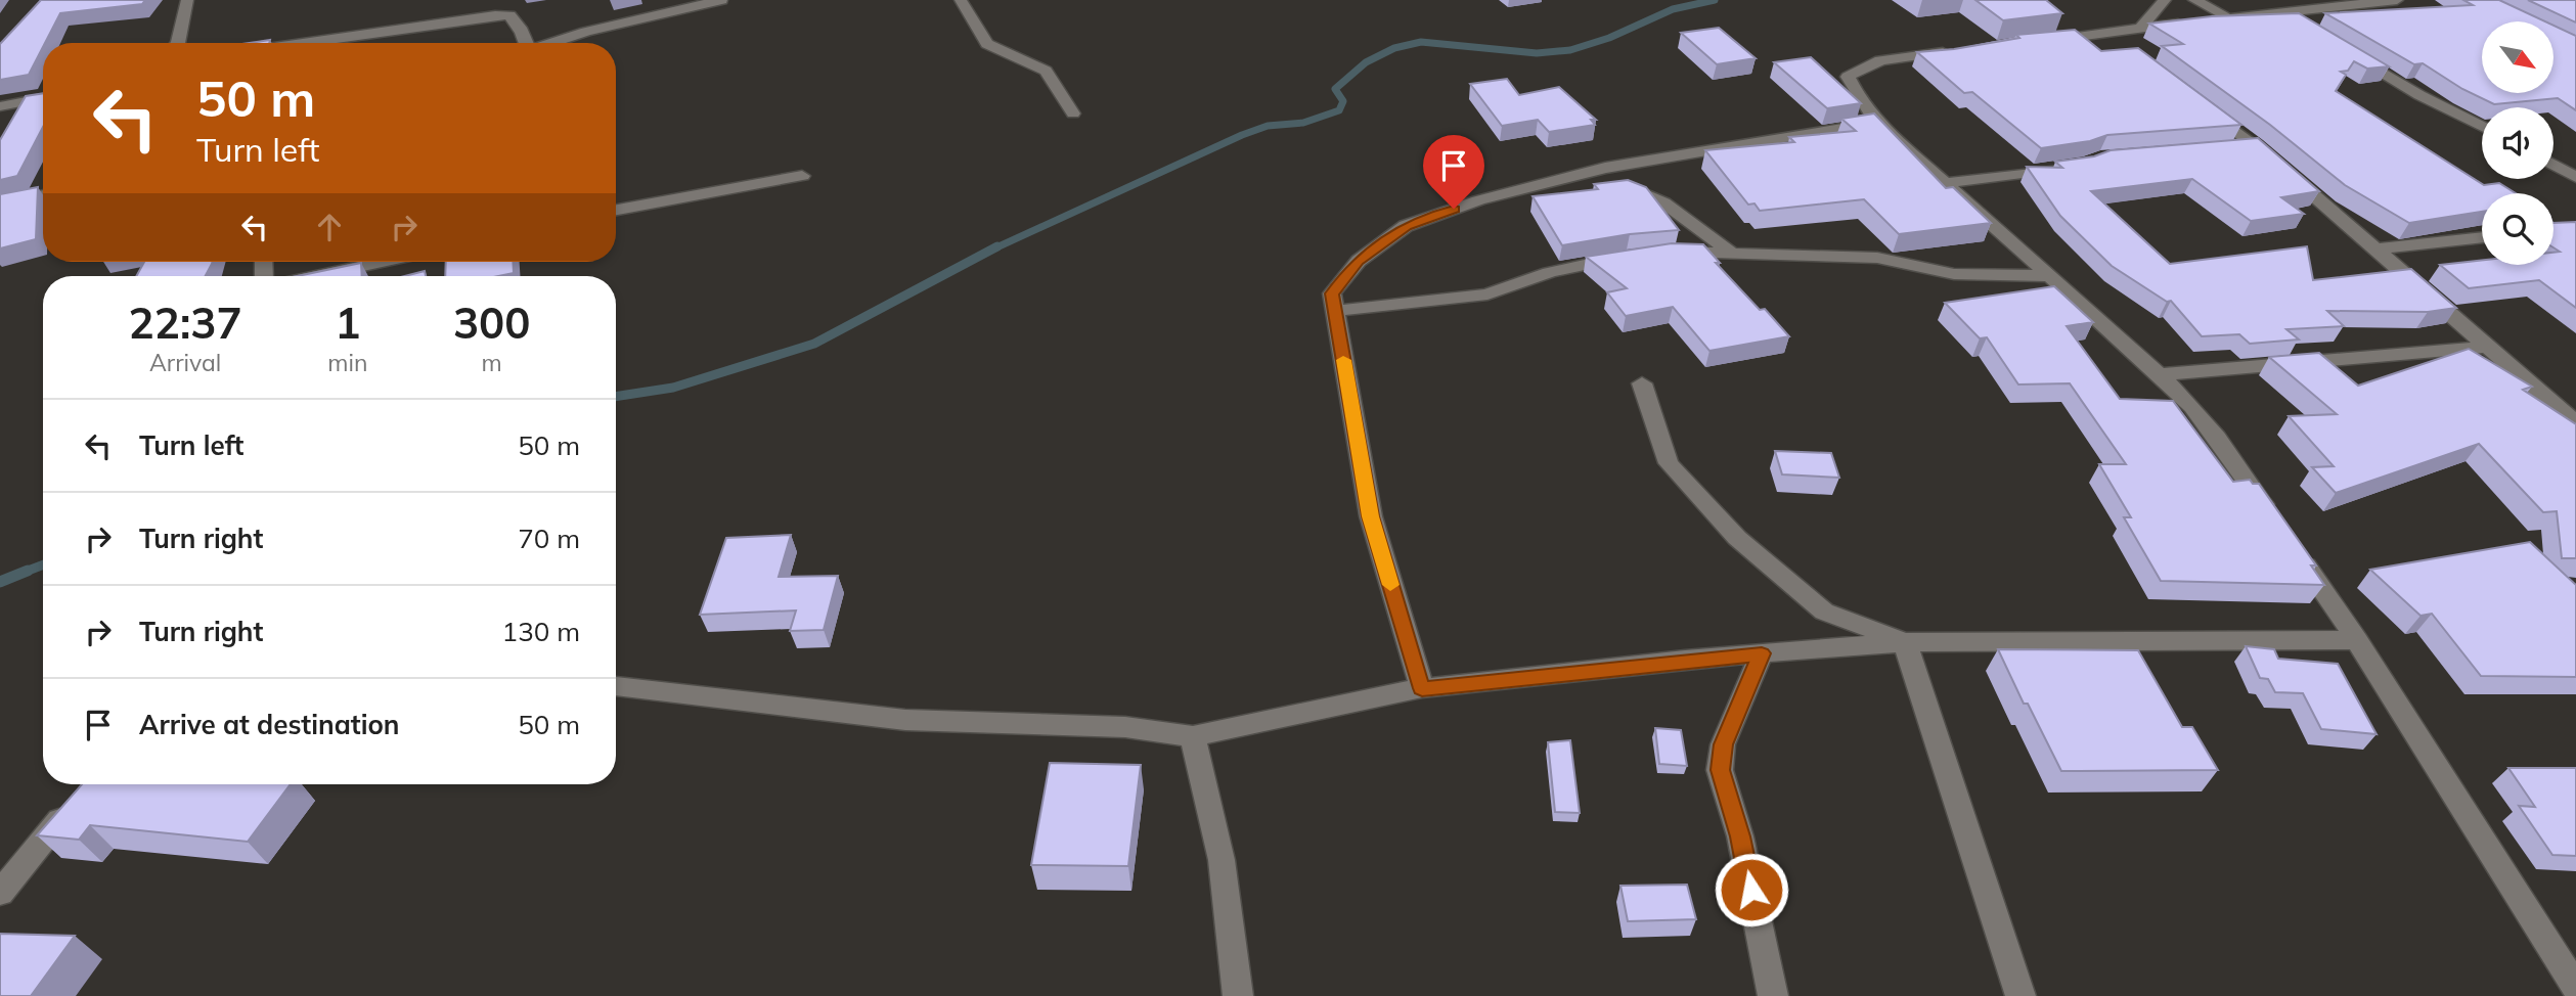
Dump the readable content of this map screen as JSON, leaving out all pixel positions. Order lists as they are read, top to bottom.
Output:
{
  "north": "bottom right",
  "page": {
    "turn": ["50 m", "Turn left"],
    "eta": [
      "22:37",
      "Arrival",
      "1",
      "min",
      "300",
      "m"
    ],
    "list": [
      {
        "name": "Turn left",
        "value": "50 m"
      },
      {
        "name": "Turn right",
        "value": "70 m"
      },
      {
        "name": "Turn right",
        "value": "130 m"
      },
      {
        "name": "Arrive at destination",
        "value": "50 m"
      }
    ]
  }
}
